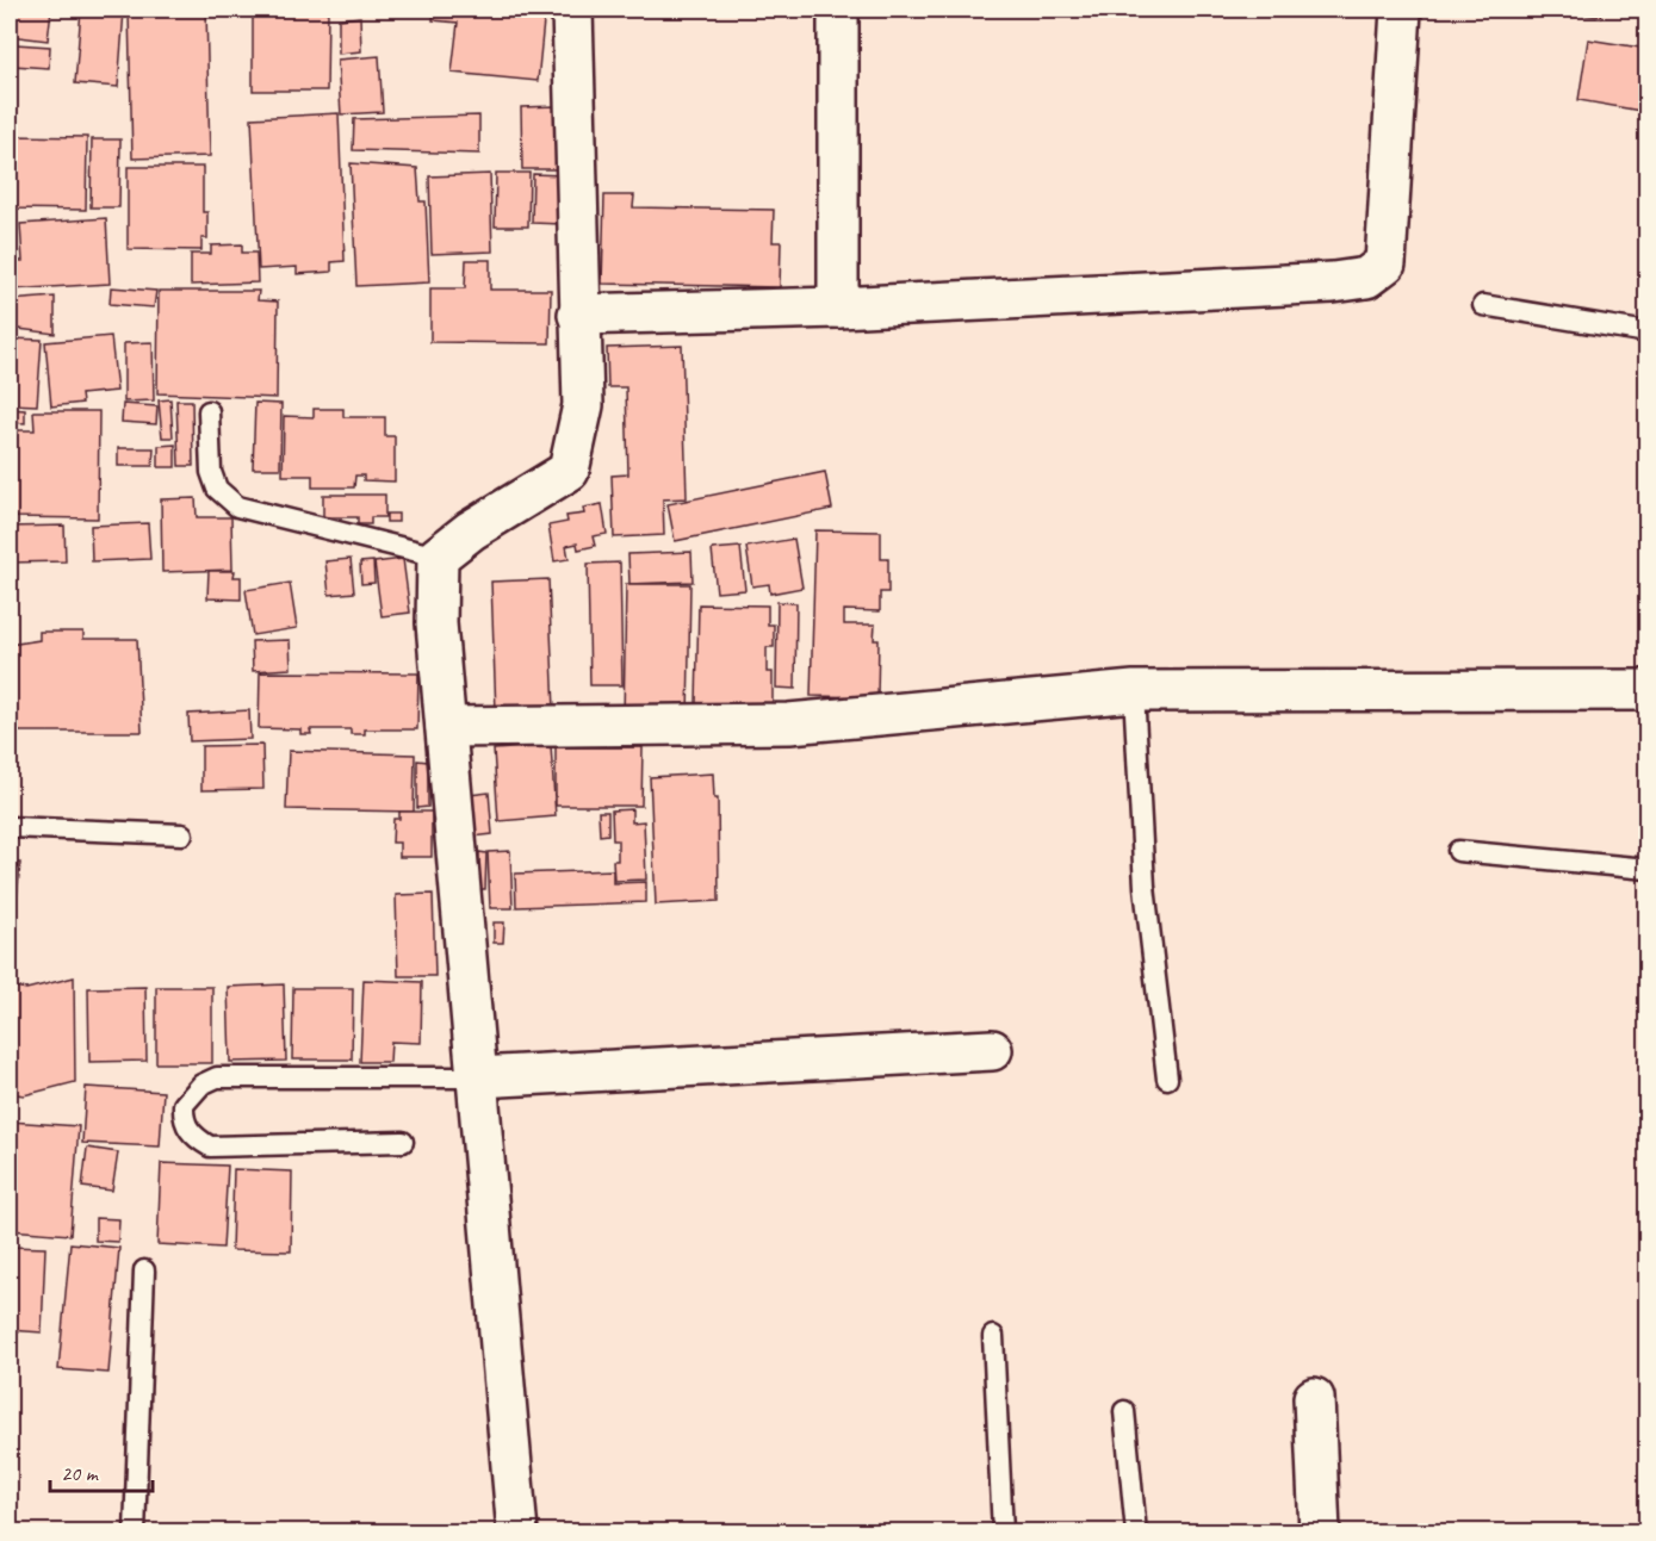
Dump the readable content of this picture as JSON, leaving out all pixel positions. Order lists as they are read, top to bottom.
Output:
{
  "scale_bar": "20 m"
}
